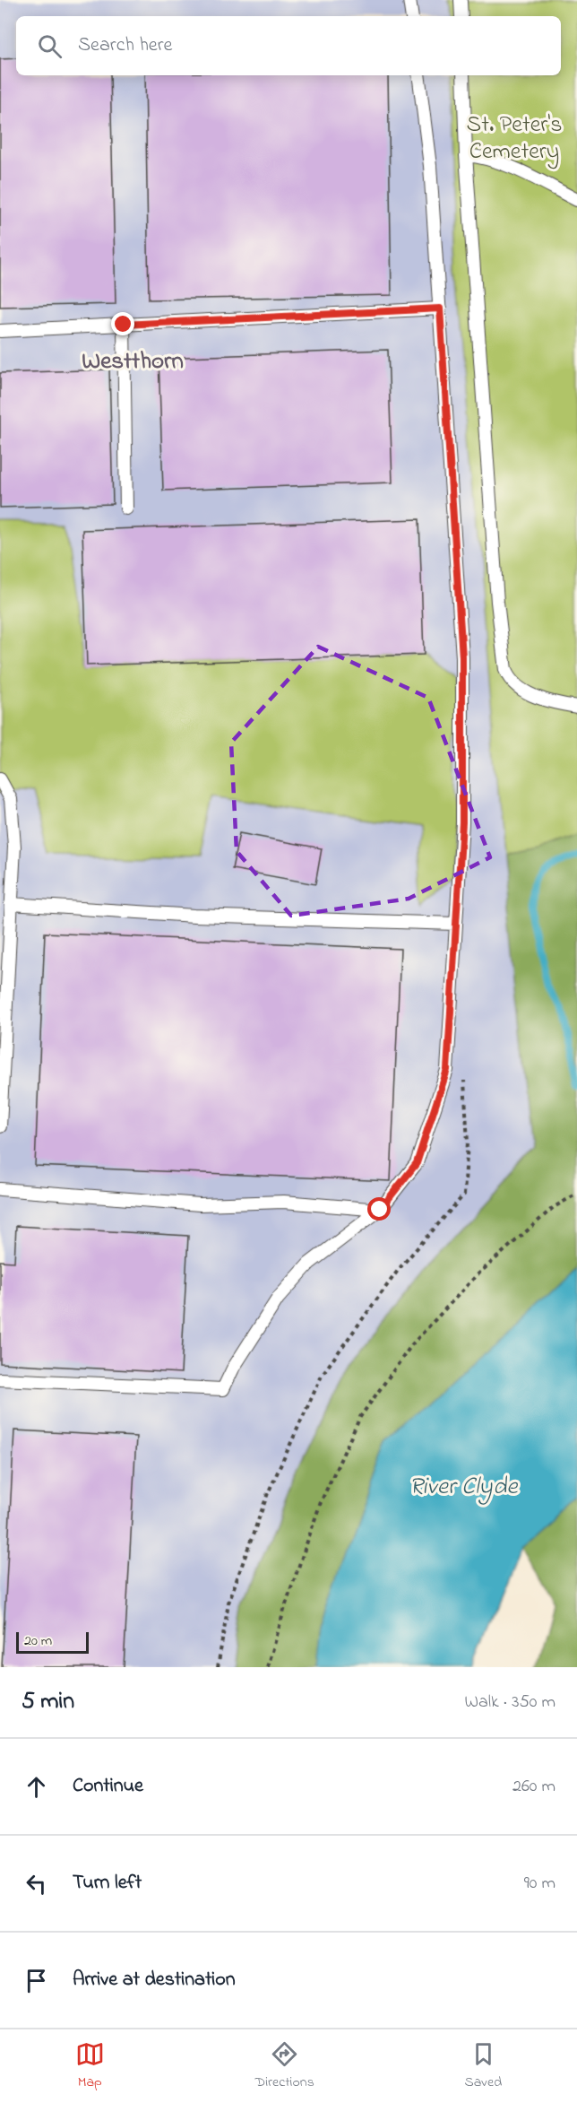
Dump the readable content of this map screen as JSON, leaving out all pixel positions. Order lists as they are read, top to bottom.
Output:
{
  "districts": ["Westthorn"],
  "water": ["River Clyde"],
  "parks": ["St. Peter's Cemetery"],
  "scale_bar": "20 m",
  "page": {
    "search": "Search here",
    "scale": "20 m",
    "heading": ["5 min", "Walk · 350 m"],
    "list": [
      ["Continue", "260 m"],
      ["Turn left", "90 m"],
      "Arrive at destination"
    ],
    "nav": ["Map", "Directions", "Saved"]
  }
}
